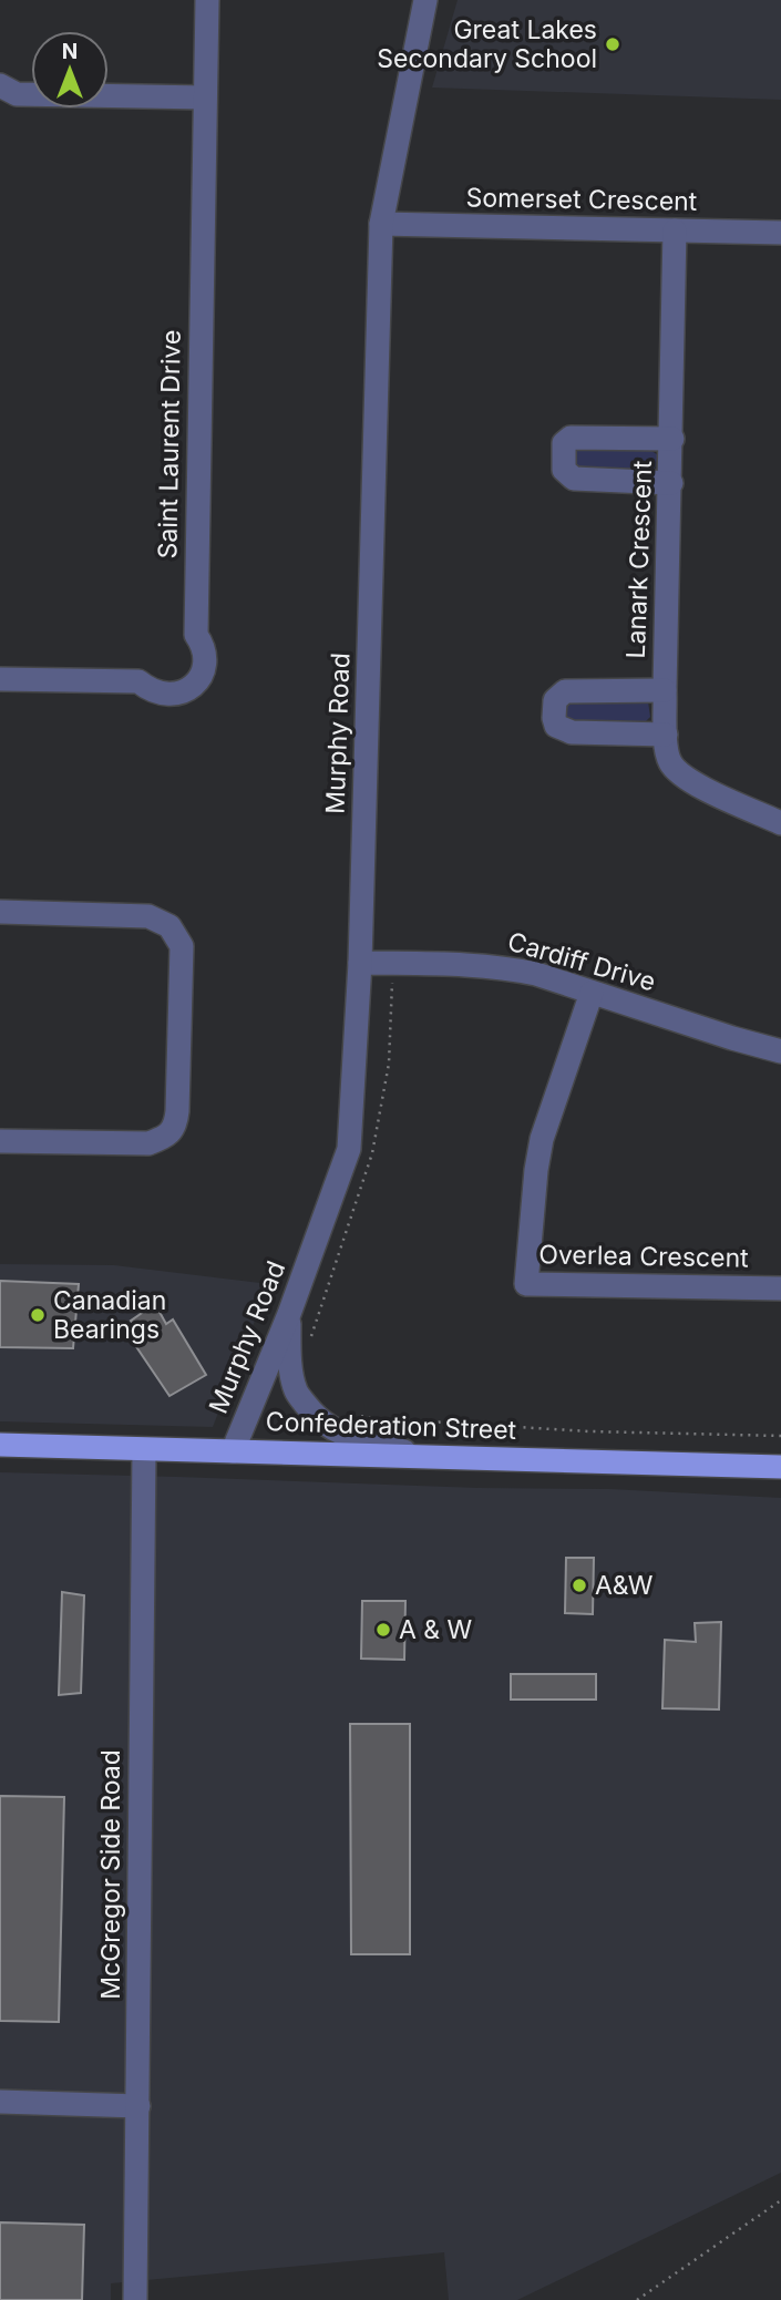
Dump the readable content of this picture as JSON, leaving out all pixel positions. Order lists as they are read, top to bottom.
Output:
{
  "streets": {
    "main road": ["Confederation Street"],
    "street": [
      "Somerset Crescent",
      "Saint Laurent Drive",
      "Lanark Crescent",
      "Murphy Road",
      "Cardiff Drive",
      "Overlea Crescent",
      "McGregor Side Road"
    ]
  },
  "crossings": [
    ["Somerset Crescent", "Lanark Crescent"],
    ["Somerset Crescent", "Murphy Road"],
    ["Murphy Road", "Cardiff Drive"],
    ["Murphy Road", "Confederation Street"],
    ["Cardiff Drive", "Overlea Crescent"],
    ["Confederation Street", "McGregor Side Road"]
  ],
  "places": [
    "Great Lakes Secondary School",
    "Canadian Bearings",
    "A&W",
    "A & W"
  ],
  "north": "top"
}
